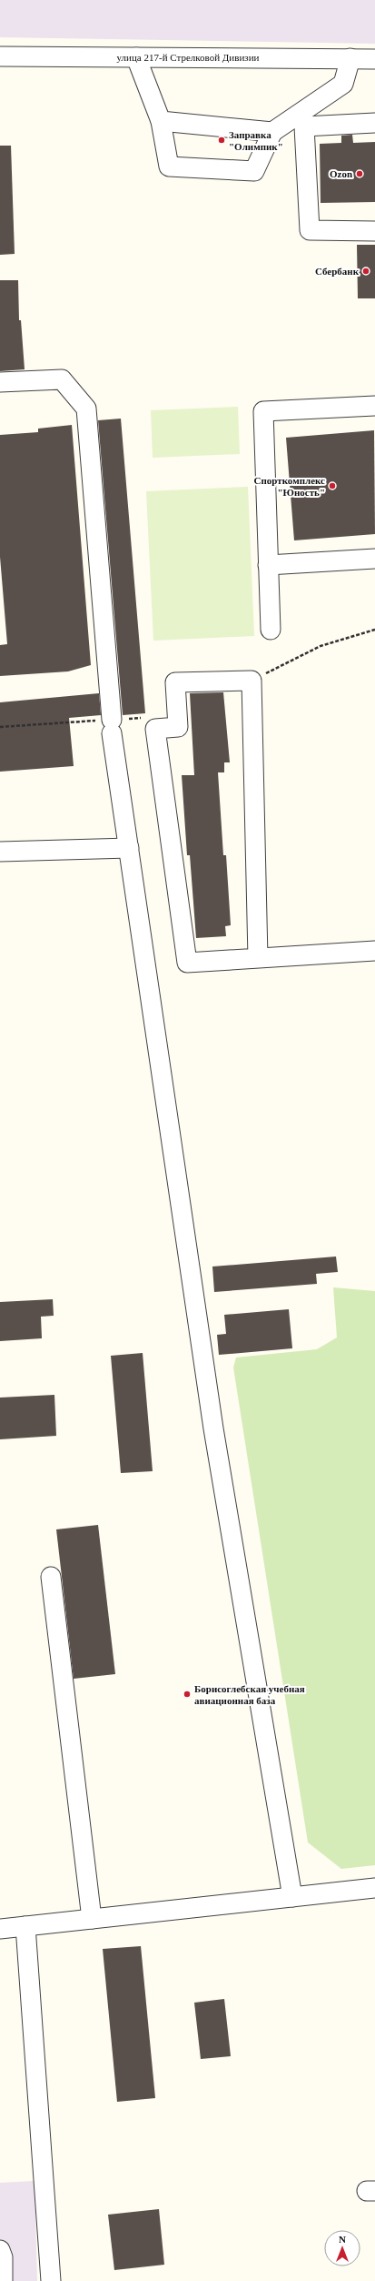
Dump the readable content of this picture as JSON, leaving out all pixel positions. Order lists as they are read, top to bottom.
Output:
{
  "streets": {
    "street": ["улица 217-й Стрелковой Дивизии"]
  },
  "places": [
    "Заправка \"Олимпик\"",
    "Ozon",
    "Сбербанк",
    "Спорткомплекс \"Юность\"",
    "Борисоглебская учебная авиационная база"
  ],
  "north": "top"
}
